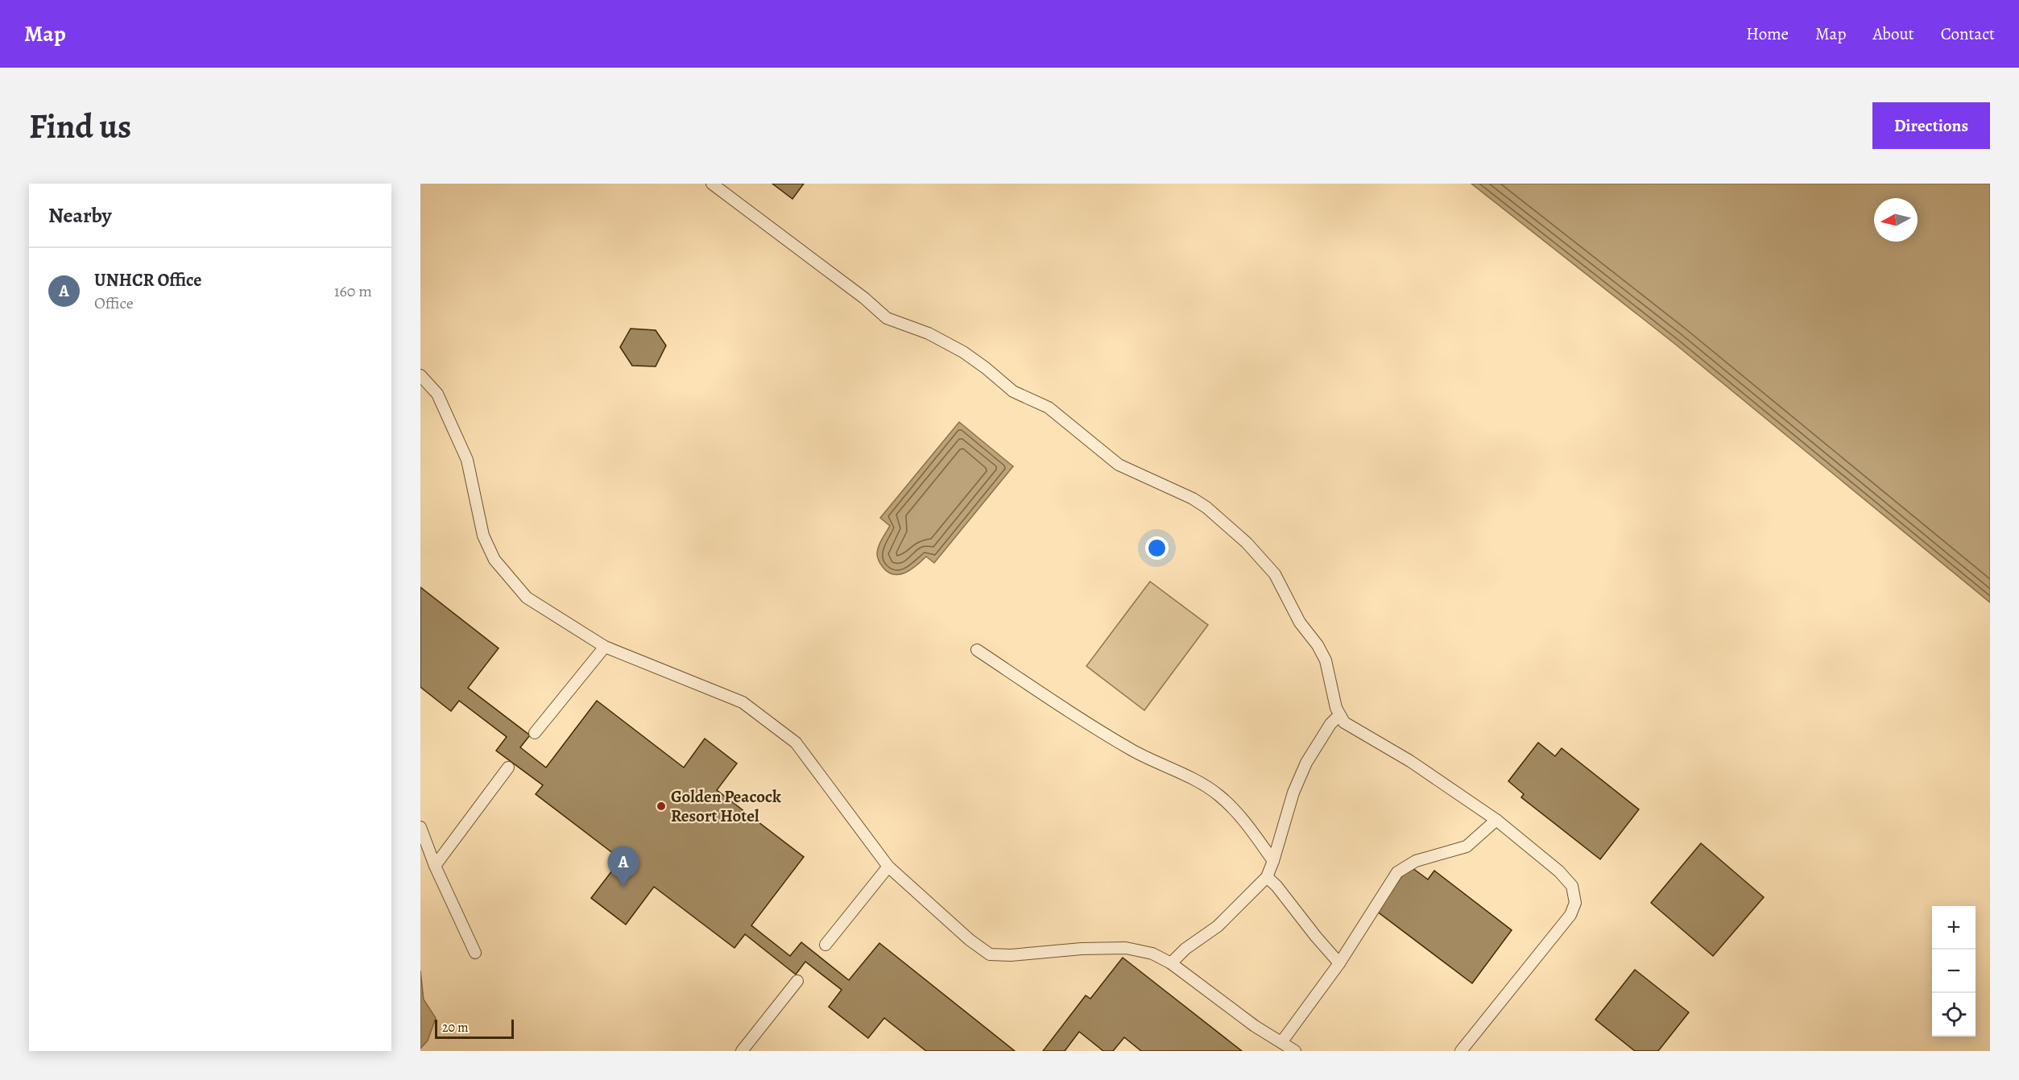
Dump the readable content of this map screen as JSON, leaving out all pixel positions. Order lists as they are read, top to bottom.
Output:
{
  "places": ["Golden Peacock Resort Hotel"],
  "scale_bar": "20 m",
  "north": "left",
  "page": {
    "header": "Map",
    "nav": [
      "Home",
      "Map",
      "About",
      "Contact"
    ],
    "buttons": "Directions",
    "title": "Find us",
    "heading": "Nearby",
    "list": [
      {
        "mark": "A",
        "name": "UNHCR Office",
        "note": "Office",
        "value": "160 m"
      }
    ],
    "pins": "A",
    "map_buttons": ["+", "−"],
    "scale": "20 m"
  }
}
